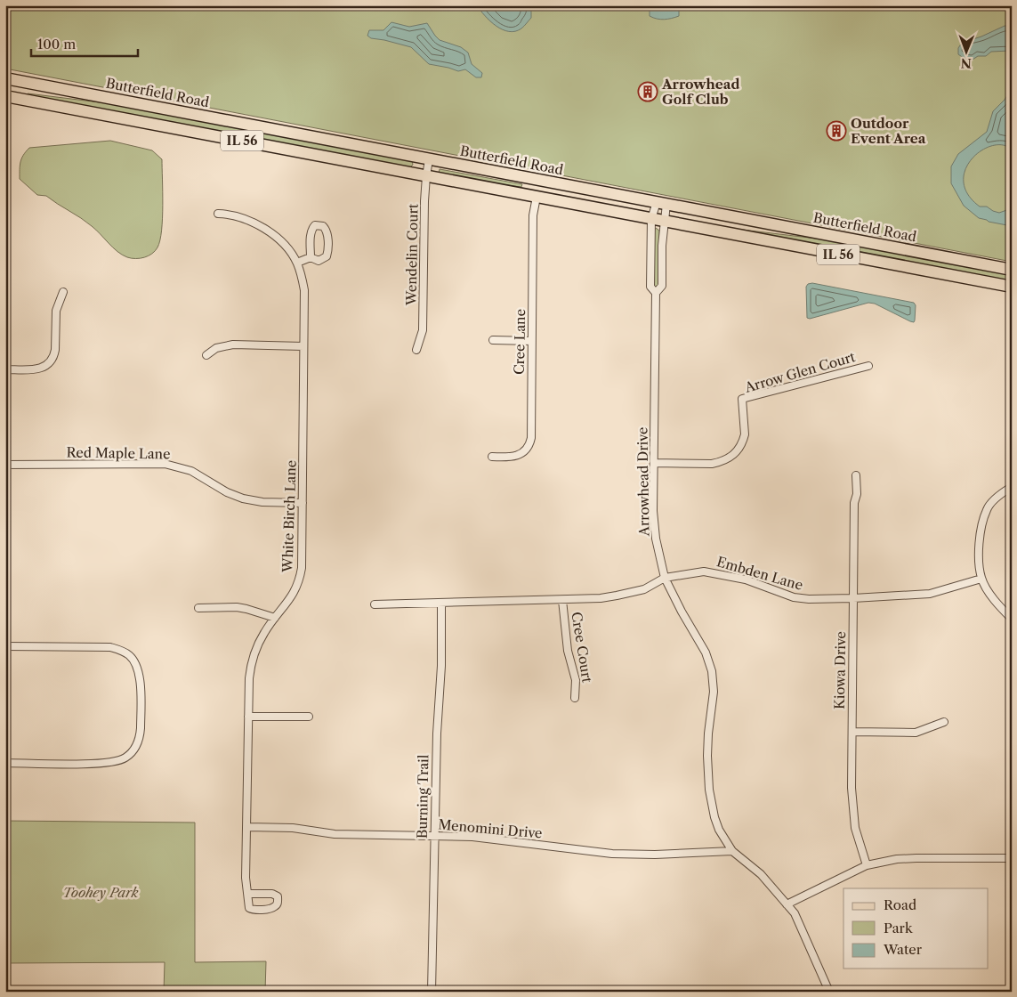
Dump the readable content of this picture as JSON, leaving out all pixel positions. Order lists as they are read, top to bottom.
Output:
{
  "streets": {
    "main road": ["Butterfield Road", "IL 56"],
    "street": [
      "Wendelin Court",
      "Cree Lane",
      "Arrow Glen Court",
      "Red Maple Lane",
      "Arrowhead Drive",
      "White Birch Lane",
      "Embden Lane",
      "Cree Court",
      "Kiowa Drive",
      "Burning Trail",
      "Menomini Drive"
    ]
  },
  "crossings": [
    ["Butterfield Road", "Wendelin Court"],
    ["Butterfield Road", "Arrowhead Drive"],
    ["IL 56", "Wendelin Court"],
    ["IL 56", "Cree Lane"],
    ["IL 56", "Arrowhead Drive"],
    ["Arrow Glen Court", "Arrowhead Drive"],
    ["Red Maple Lane", "White Birch Lane"],
    ["Arrowhead Drive", "Embden Lane"],
    ["Arrowhead Drive", "Menomini Drive"],
    ["White Birch Lane", "Menomini Drive"],
    ["Embden Lane", "Cree Court"],
    ["Embden Lane", "Kiowa Drive"],
    ["Embden Lane", "Burning Trail"],
    ["Burning Trail", "Menomini Drive"]
  ],
  "parks": ["Toohey Park"],
  "places": {
    "building": ["Arrowhead Golf Club", "Outdoor Event Area"]
  },
  "legend": ["Road", "Park", "Water"],
  "scale_bar": "100 m",
  "north": "bottom"
}
